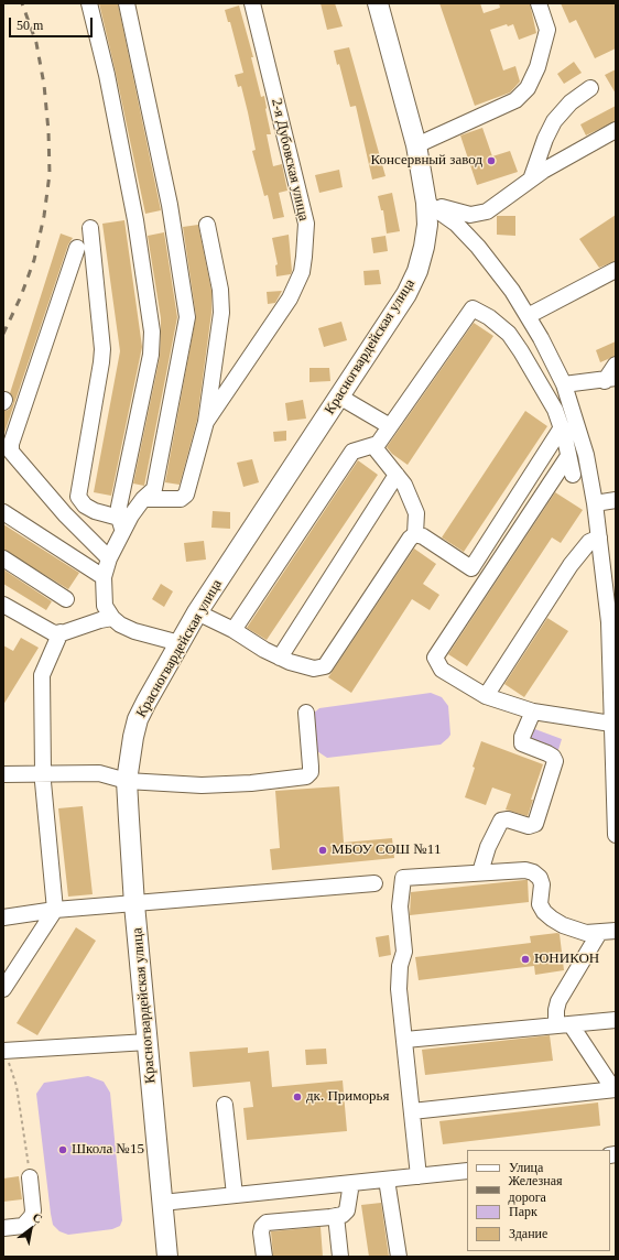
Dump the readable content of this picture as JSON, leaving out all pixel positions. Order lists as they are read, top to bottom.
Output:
{
  "streets": {
    "main road": ["Красногвардейская улица"],
    "street": ["2-я Дубовская улица"]
  },
  "places": [
    "Консервный завод",
    "МБОУ СОШ №11",
    "ЮНИКОН",
    "дк. Приморья",
    "Школа №15"
  ],
  "legend": [
    "Улица",
    "Железная дорога",
    "Парк",
    "Здание"
  ],
  "scale_bar": "50 m",
  "north": "top right"
}
